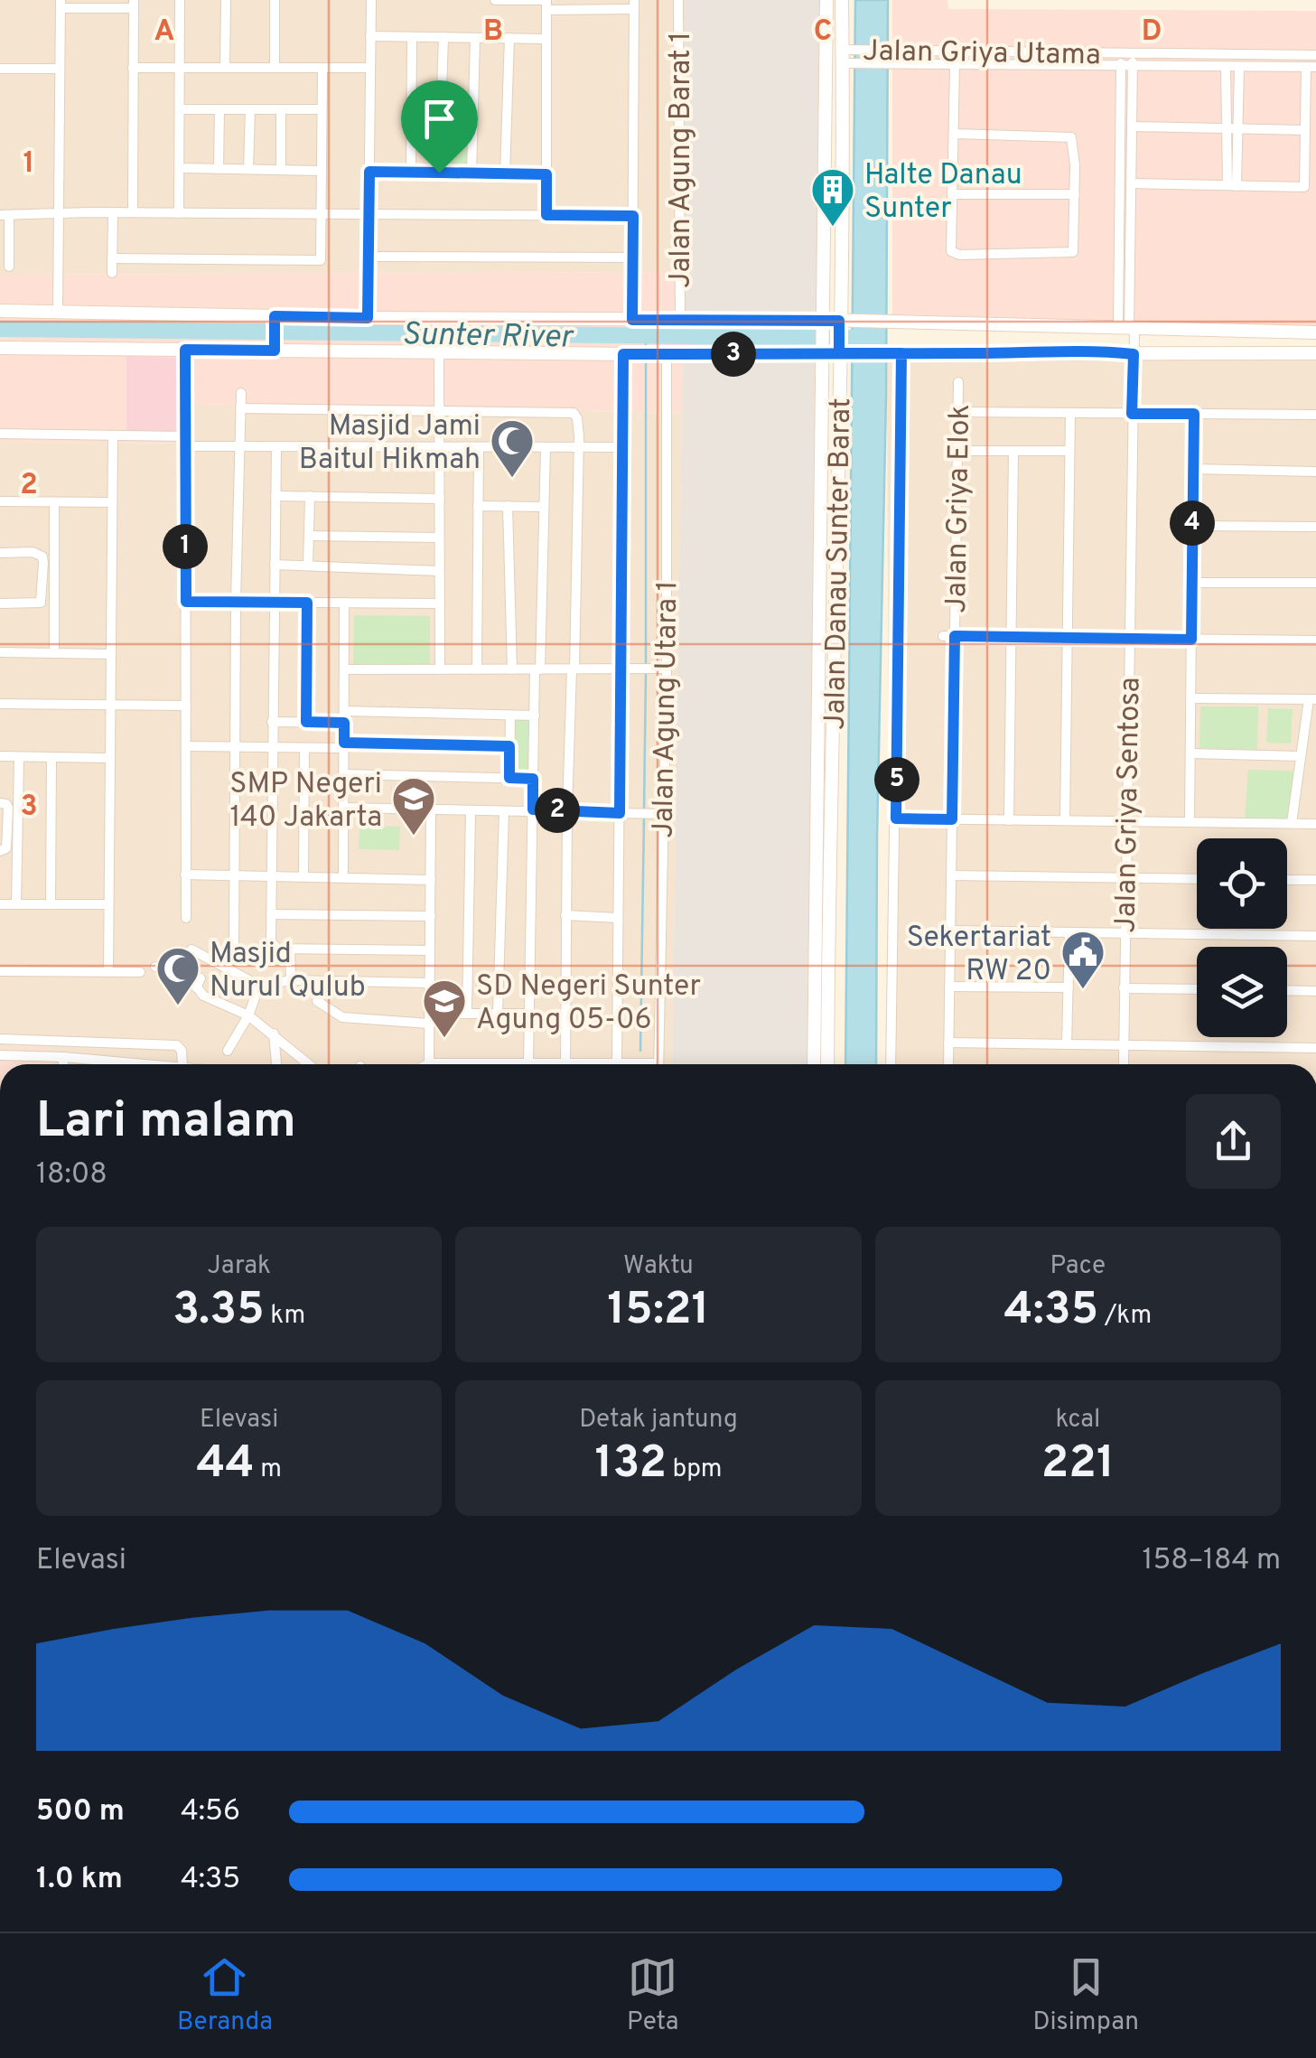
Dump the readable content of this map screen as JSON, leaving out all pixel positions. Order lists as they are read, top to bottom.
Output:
{
  "streets": {
    "main road": ["Jalan Danau Sunter Barat"],
    "street": [
      "Jalan Griya Utama",
      "Jalan Agung Barat 1",
      "Jalan Griya Elok",
      "Jalan Agung Utara 1",
      "Jalan Griya Sentosa"
    ]
  },
  "crossings": [
    ["Jalan Griya Utama", "Jalan Danau Sunter Barat"],
    ["Jalan Griya Utama", "Jalan Griya Sentosa"]
  ],
  "water": ["Sunter River"],
  "places": {
    "building": ["Halte Danau Sunter"],
    "mosque": ["Masjid Jami Baitul Hikmah", "Masjid Nurul Qulub"],
    "school or university": ["SMP Negeri 140 Jakarta", "SD Negeri Sunter Agung 05-06"],
    "public building": ["Sekertariat RW 20"]
  },
  "page": {
    "pins": [
      "3",
      "4",
      "1",
      "5",
      "2"
    ],
    "heading": ["Lari malam", "18:08"],
    "stats": [
      ["Jarak", "3.35 km"],
      ["Waktu", "15:21"],
      ["Pace", "4:35 /km"],
      ["Elevasi", "44 m"],
      ["Detak jantung", "132 bpm"],
      ["kcal", "221"]
    ],
    "chart": ["Elevasi", "158–184 m"],
    "list": [
      {
        "name": "500 m",
        "note": "4:56"
      },
      {
        "name": "1.0 km",
        "note": "4:35"
      }
    ],
    "tabs": ["Beranda", "Peta", "Disimpan"]
  },
  "grid": {
    "columns": [
      "A",
      "B",
      "C",
      "D"
    ],
    "rows": ["1", "2", "3"]
  }
}
